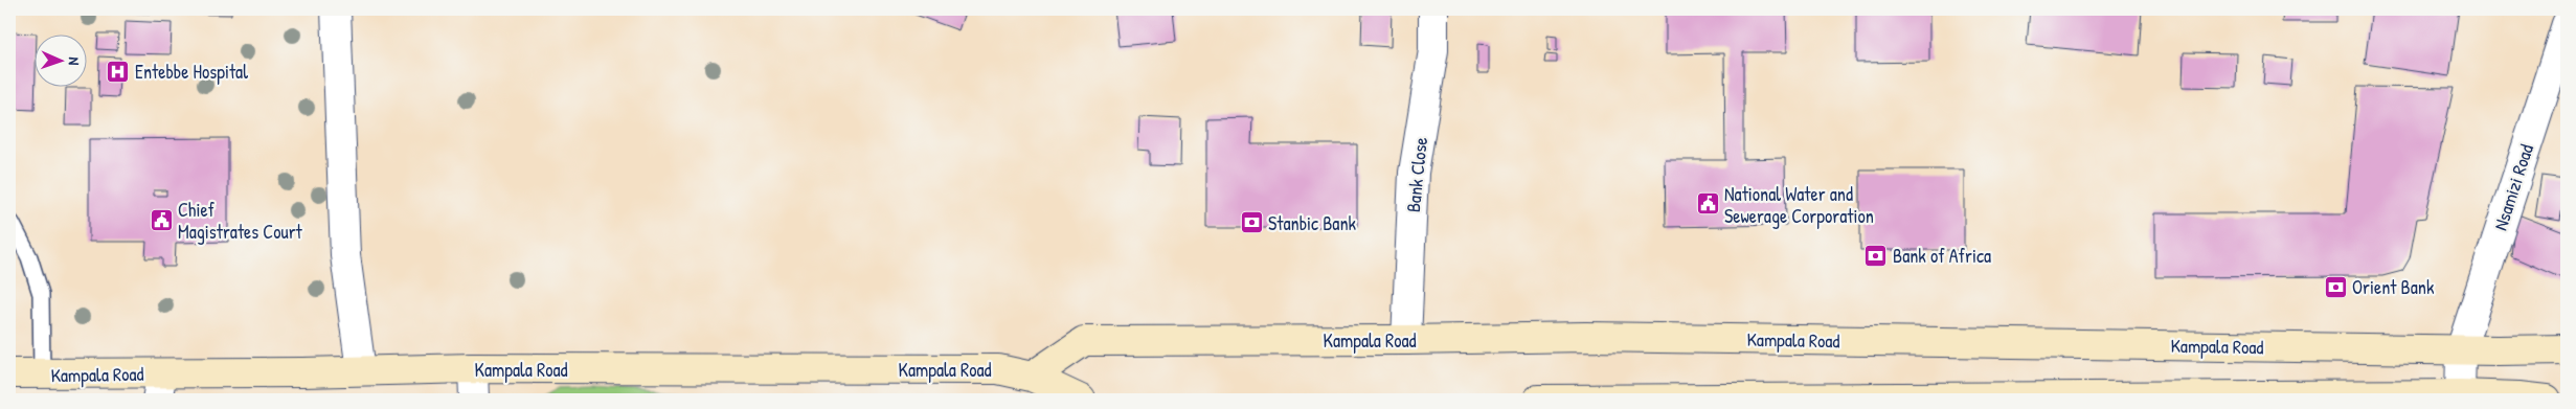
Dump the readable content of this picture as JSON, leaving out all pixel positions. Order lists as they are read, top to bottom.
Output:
{
  "streets": {
    "main road": ["Kampala Road"],
    "street": ["Bank Close", "Nsamizi Road"]
  },
  "crossings": [
    ["Bank Close", "Kampala Road"],
    ["Nsamizi Road", "Kampala Road"]
  ],
  "places": {
    "hospital": ["Entebbe Hospital"],
    "public building": ["National Water and Sewerage Corporation", "Chief Magistrates Court"],
    "bank": ["Stanbic Bank", "Bank of Africa", "Orient Bank"]
  },
  "north": "right"
}
